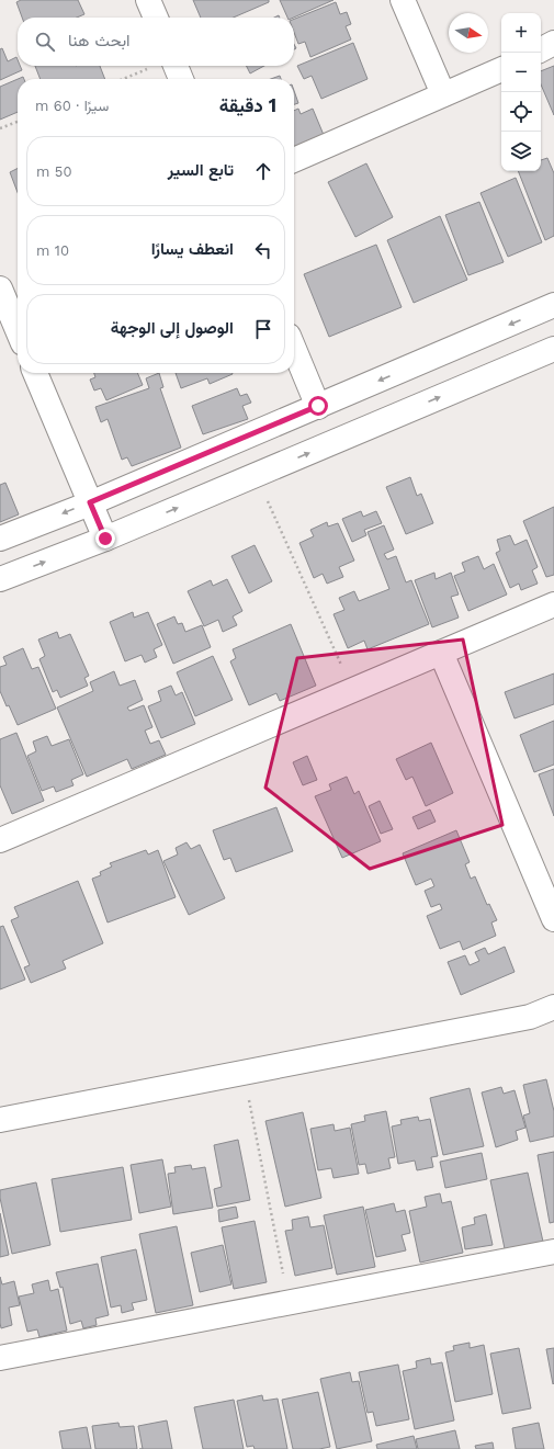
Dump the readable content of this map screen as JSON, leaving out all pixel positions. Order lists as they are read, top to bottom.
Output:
{
  "north": "right",
  "page": {
    "map_buttons": ["+", "−"],
    "search": "ابحث هنا",
    "heading": ["1 دقيقة", "سيرًا · 60 m"],
    "list": [
      ["تابع السير", "50 m"],
      ["انعطف يسارًا", "10 m"],
      "الوصول إلى الوجهة"
    ]
  }
}
